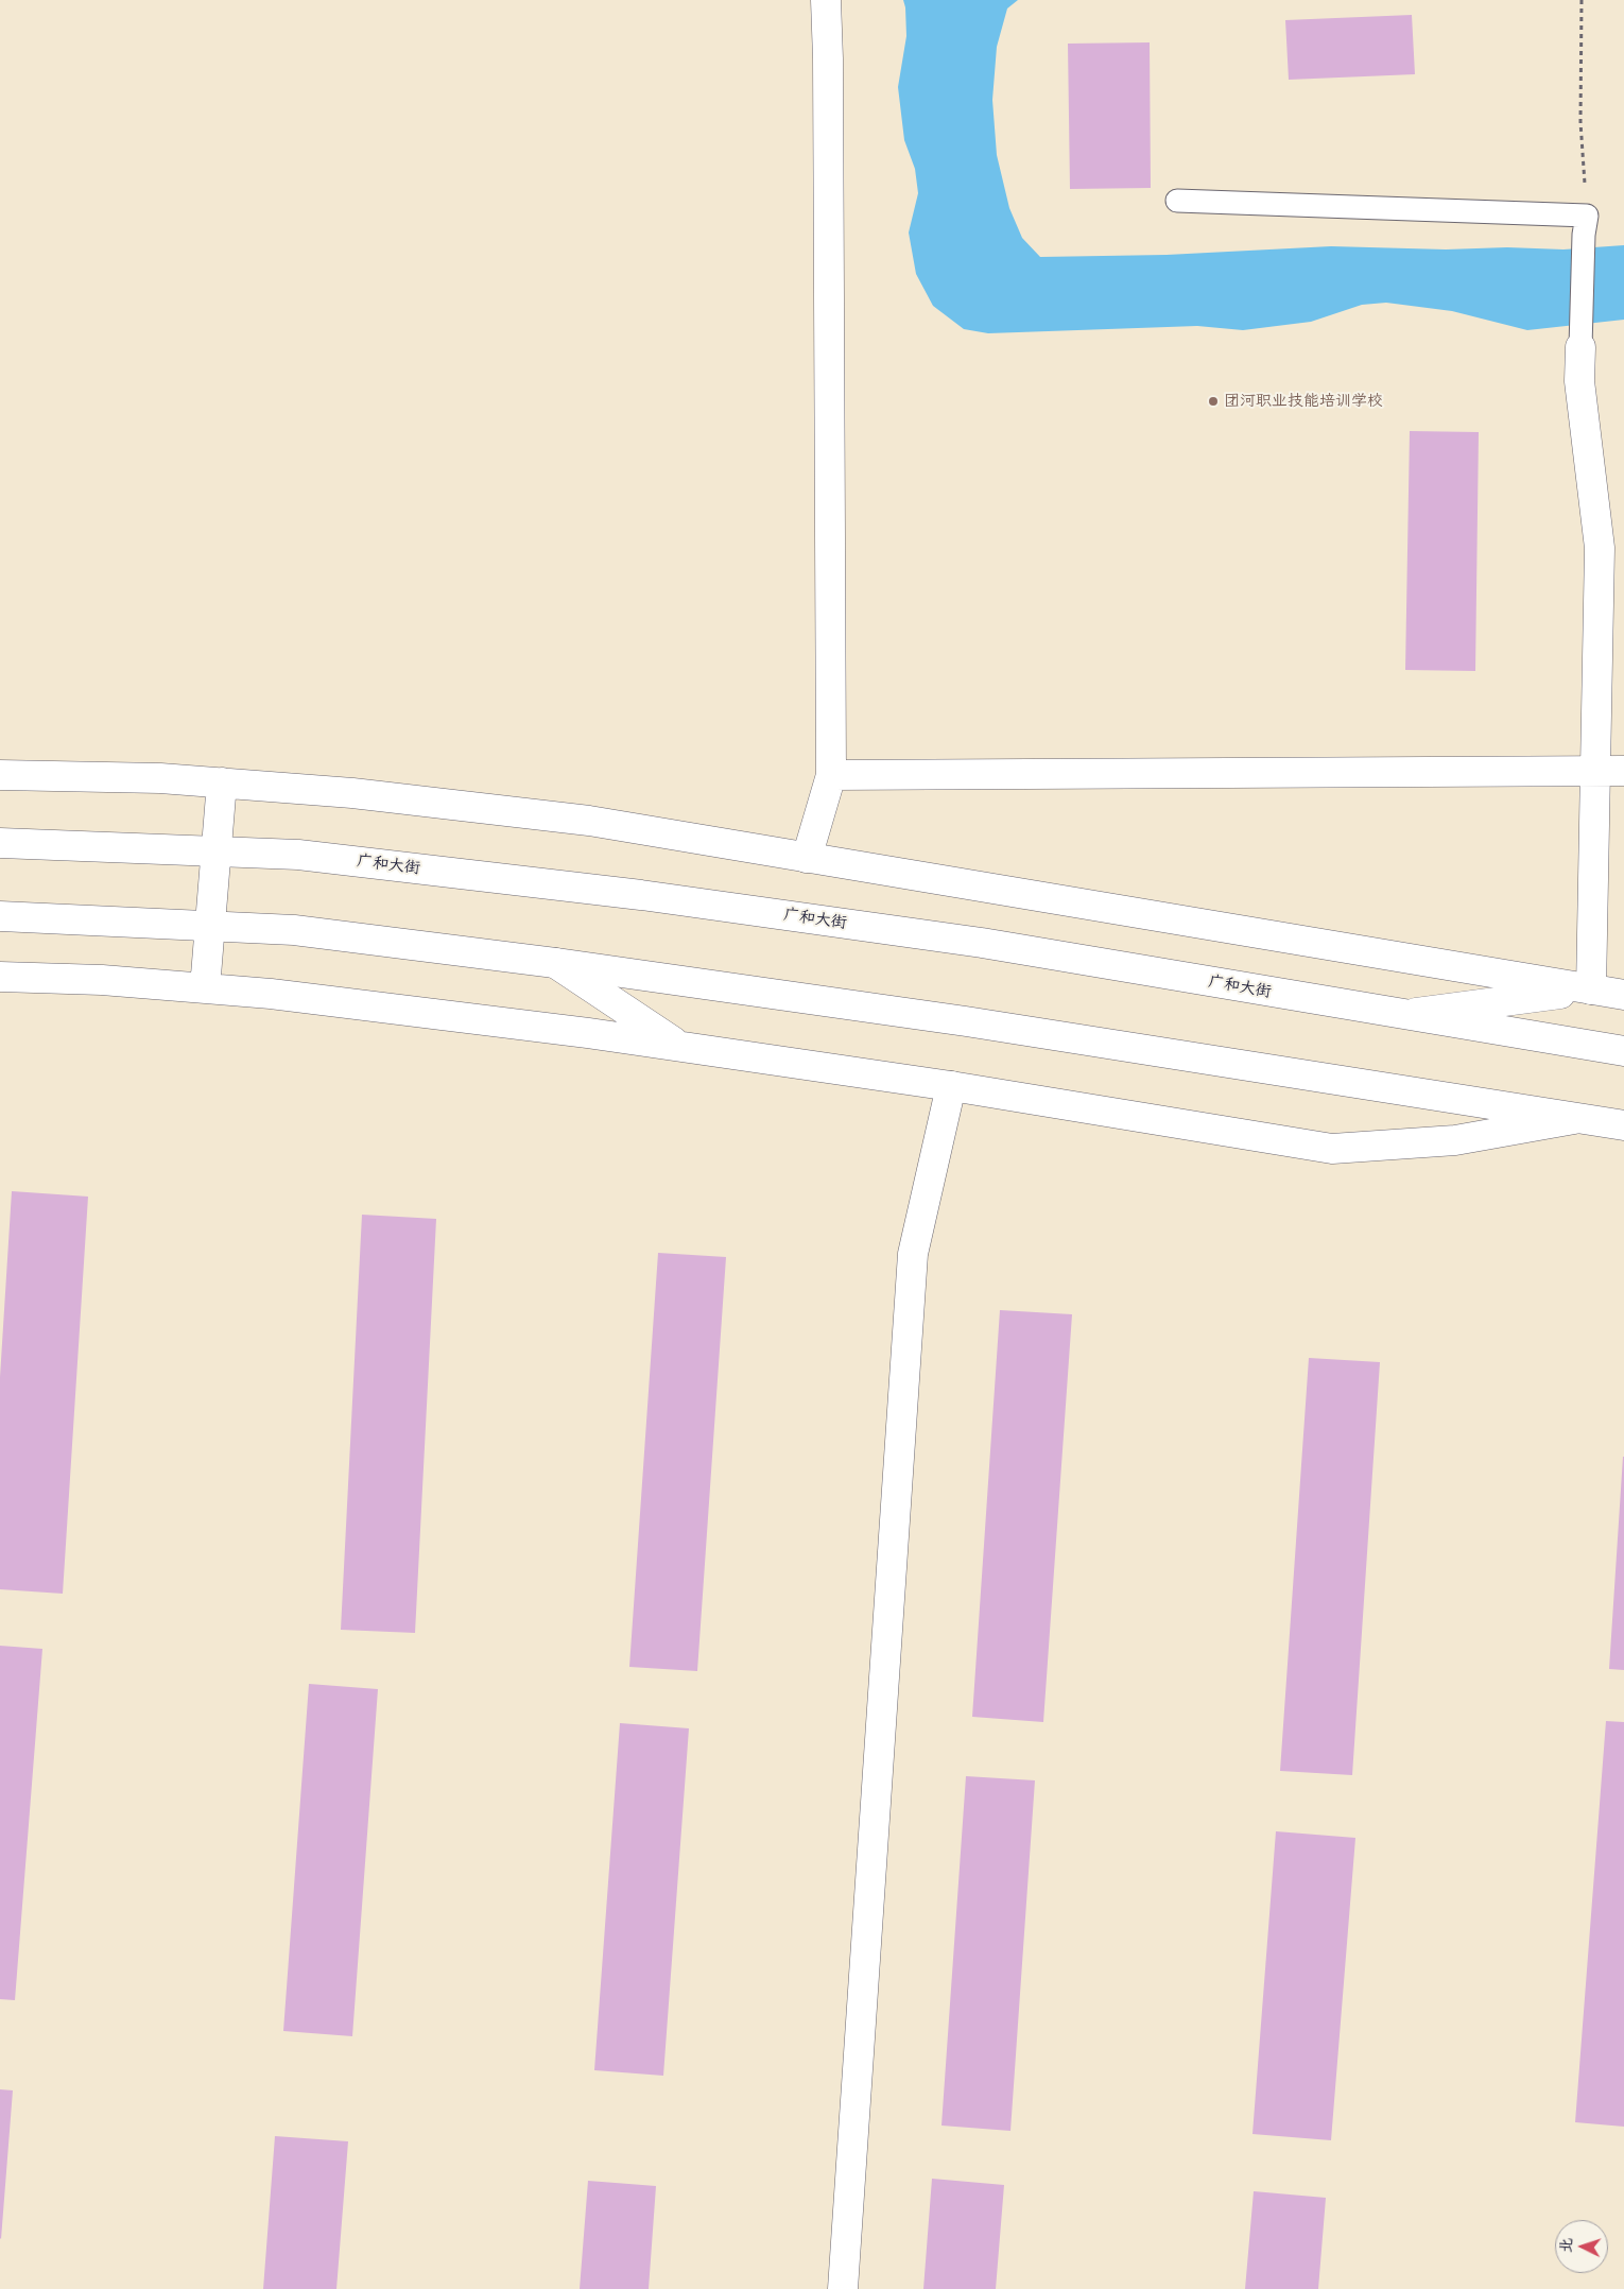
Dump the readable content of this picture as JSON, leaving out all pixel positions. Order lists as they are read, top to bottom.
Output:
{
  "streets": {
    "street": ["广和大街"]
  },
  "places": ["团河职业技能培训学校"],
  "north": "left"
}
